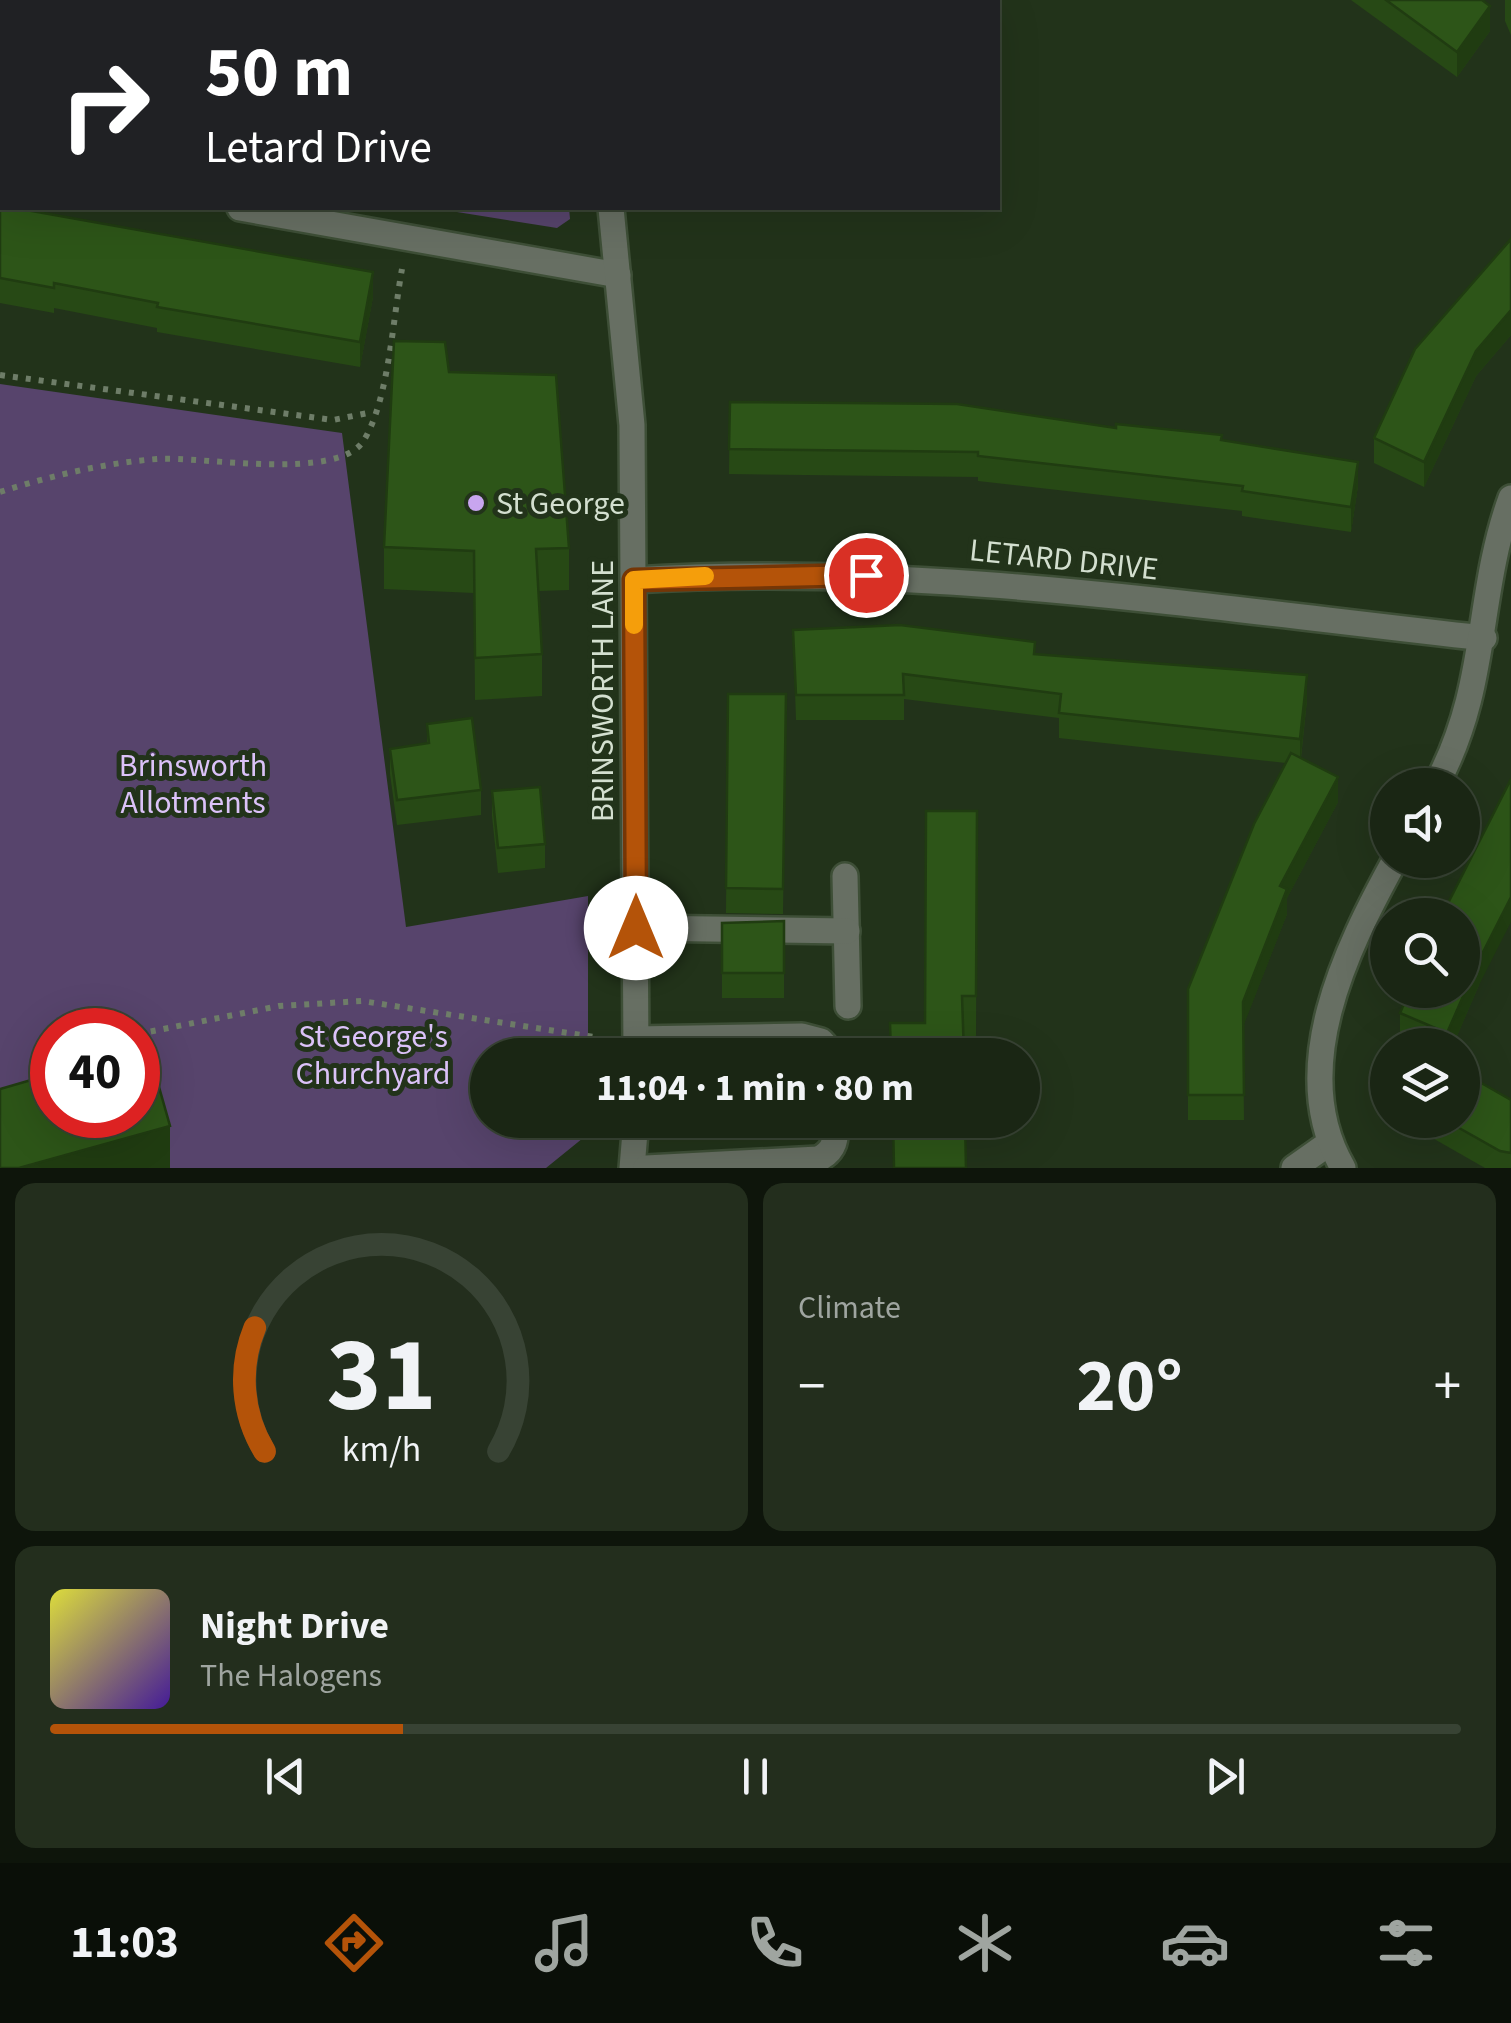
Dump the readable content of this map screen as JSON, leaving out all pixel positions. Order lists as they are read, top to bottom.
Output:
{
  "streets": {
    "street": ["LETARD DRIVE", "BRINSWORTH LANE"]
  },
  "crossings": [
    ["LETARD DRIVE", "BRINSWORTH LANE"]
  ],
  "parks": ["Brinsworth Allotments", "St George's Churchyard"],
  "places": ["St George"],
  "page": {
    "turn": ["50 m", "Letard Drive"],
    "limit": "40",
    "trip": "11:04 · 1 min · 80 m",
    "tile": "Climate",
    "heat": ["−", "20°", "+"],
    "song": ["Night Drive", "The Halogens"],
    "tabs": "11:03",
    "gauge": ["31", "km/h"]
  }
}
